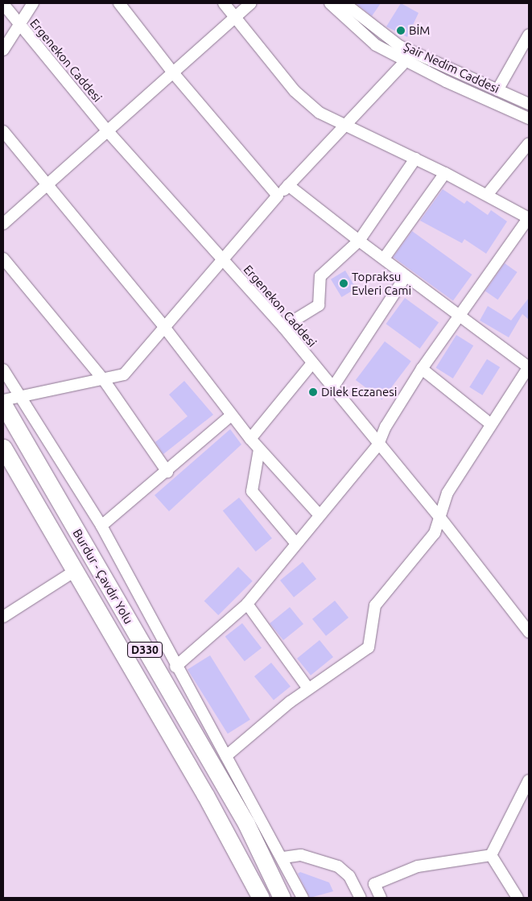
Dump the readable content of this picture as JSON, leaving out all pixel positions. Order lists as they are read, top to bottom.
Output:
{
  "streets": {
    "highway": ["Burdur - Çavdır Yolu", "D330"],
    "street": ["Ergenekon Caddesi", "Şair Nedim Caddesi"]
  },
  "places": ["BİM", "Topraksu Evleri Cami", "Dilek Eczanesi"]
}
